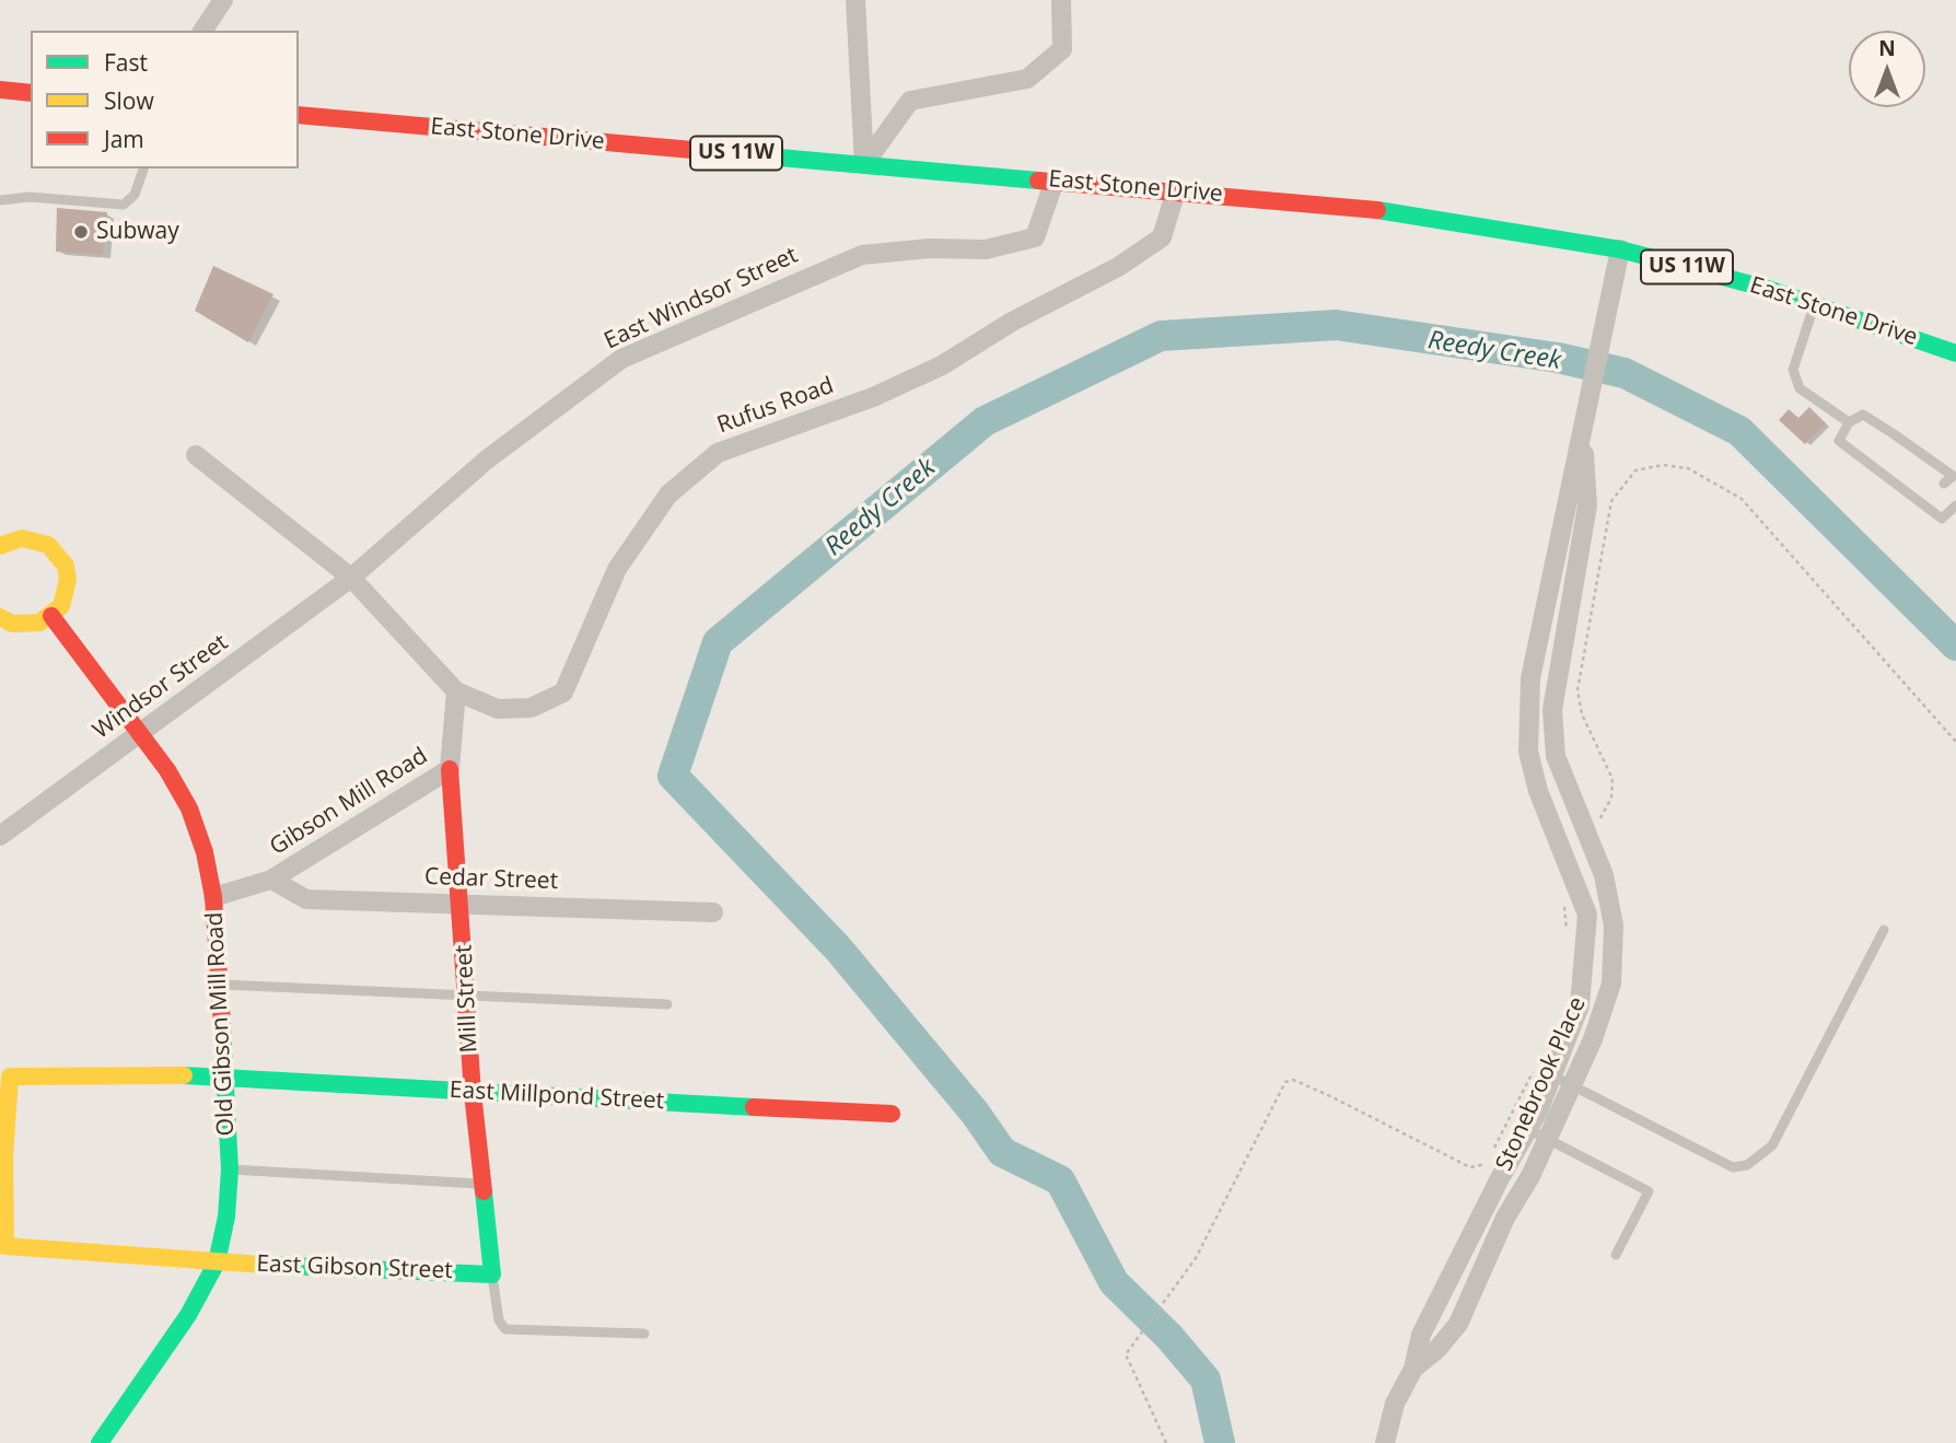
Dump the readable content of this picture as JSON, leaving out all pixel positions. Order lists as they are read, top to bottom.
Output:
{
  "streets": {
    "main road": [
      "East Stone Drive",
      "US 11W",
      "Mill Street",
      "Old Gibson Mill Road",
      "East Millpond Street",
      "East Gibson Street"
    ],
    "street": [
      "East Windsor Street",
      "Rufus Road",
      "Windsor Street",
      "Gibson Mill Road",
      "Cedar Street",
      "Stonebrook Place"
    ]
  },
  "crossings": [
    ["East Stone Drive", "East Windsor Street"],
    ["East Stone Drive", "Rufus Road"],
    ["East Stone Drive", "Stonebrook Place"],
    ["East Windsor Street", "Windsor Street"],
    ["Rufus Road", "Gibson Mill Road"],
    ["Windsor Street", "Old Gibson Mill Road"],
    ["Gibson Mill Road", "Cedar Street"],
    ["Gibson Mill Road", "Mill Street"],
    ["Gibson Mill Road", "Old Gibson Mill Road"],
    ["Cedar Street", "Mill Street"],
    ["Mill Street", "East Millpond Street"],
    ["Mill Street", "East Gibson Street"],
    ["Old Gibson Mill Road", "East Millpond Street"],
    ["Old Gibson Mill Road", "East Gibson Street"],
    ["East Millpond Street", "East Gibson Street"]
  ],
  "water": ["Reedy Creek"],
  "places": ["Subway"],
  "legend": ["Fast", "Slow", "Jam"],
  "north": "top"
}
